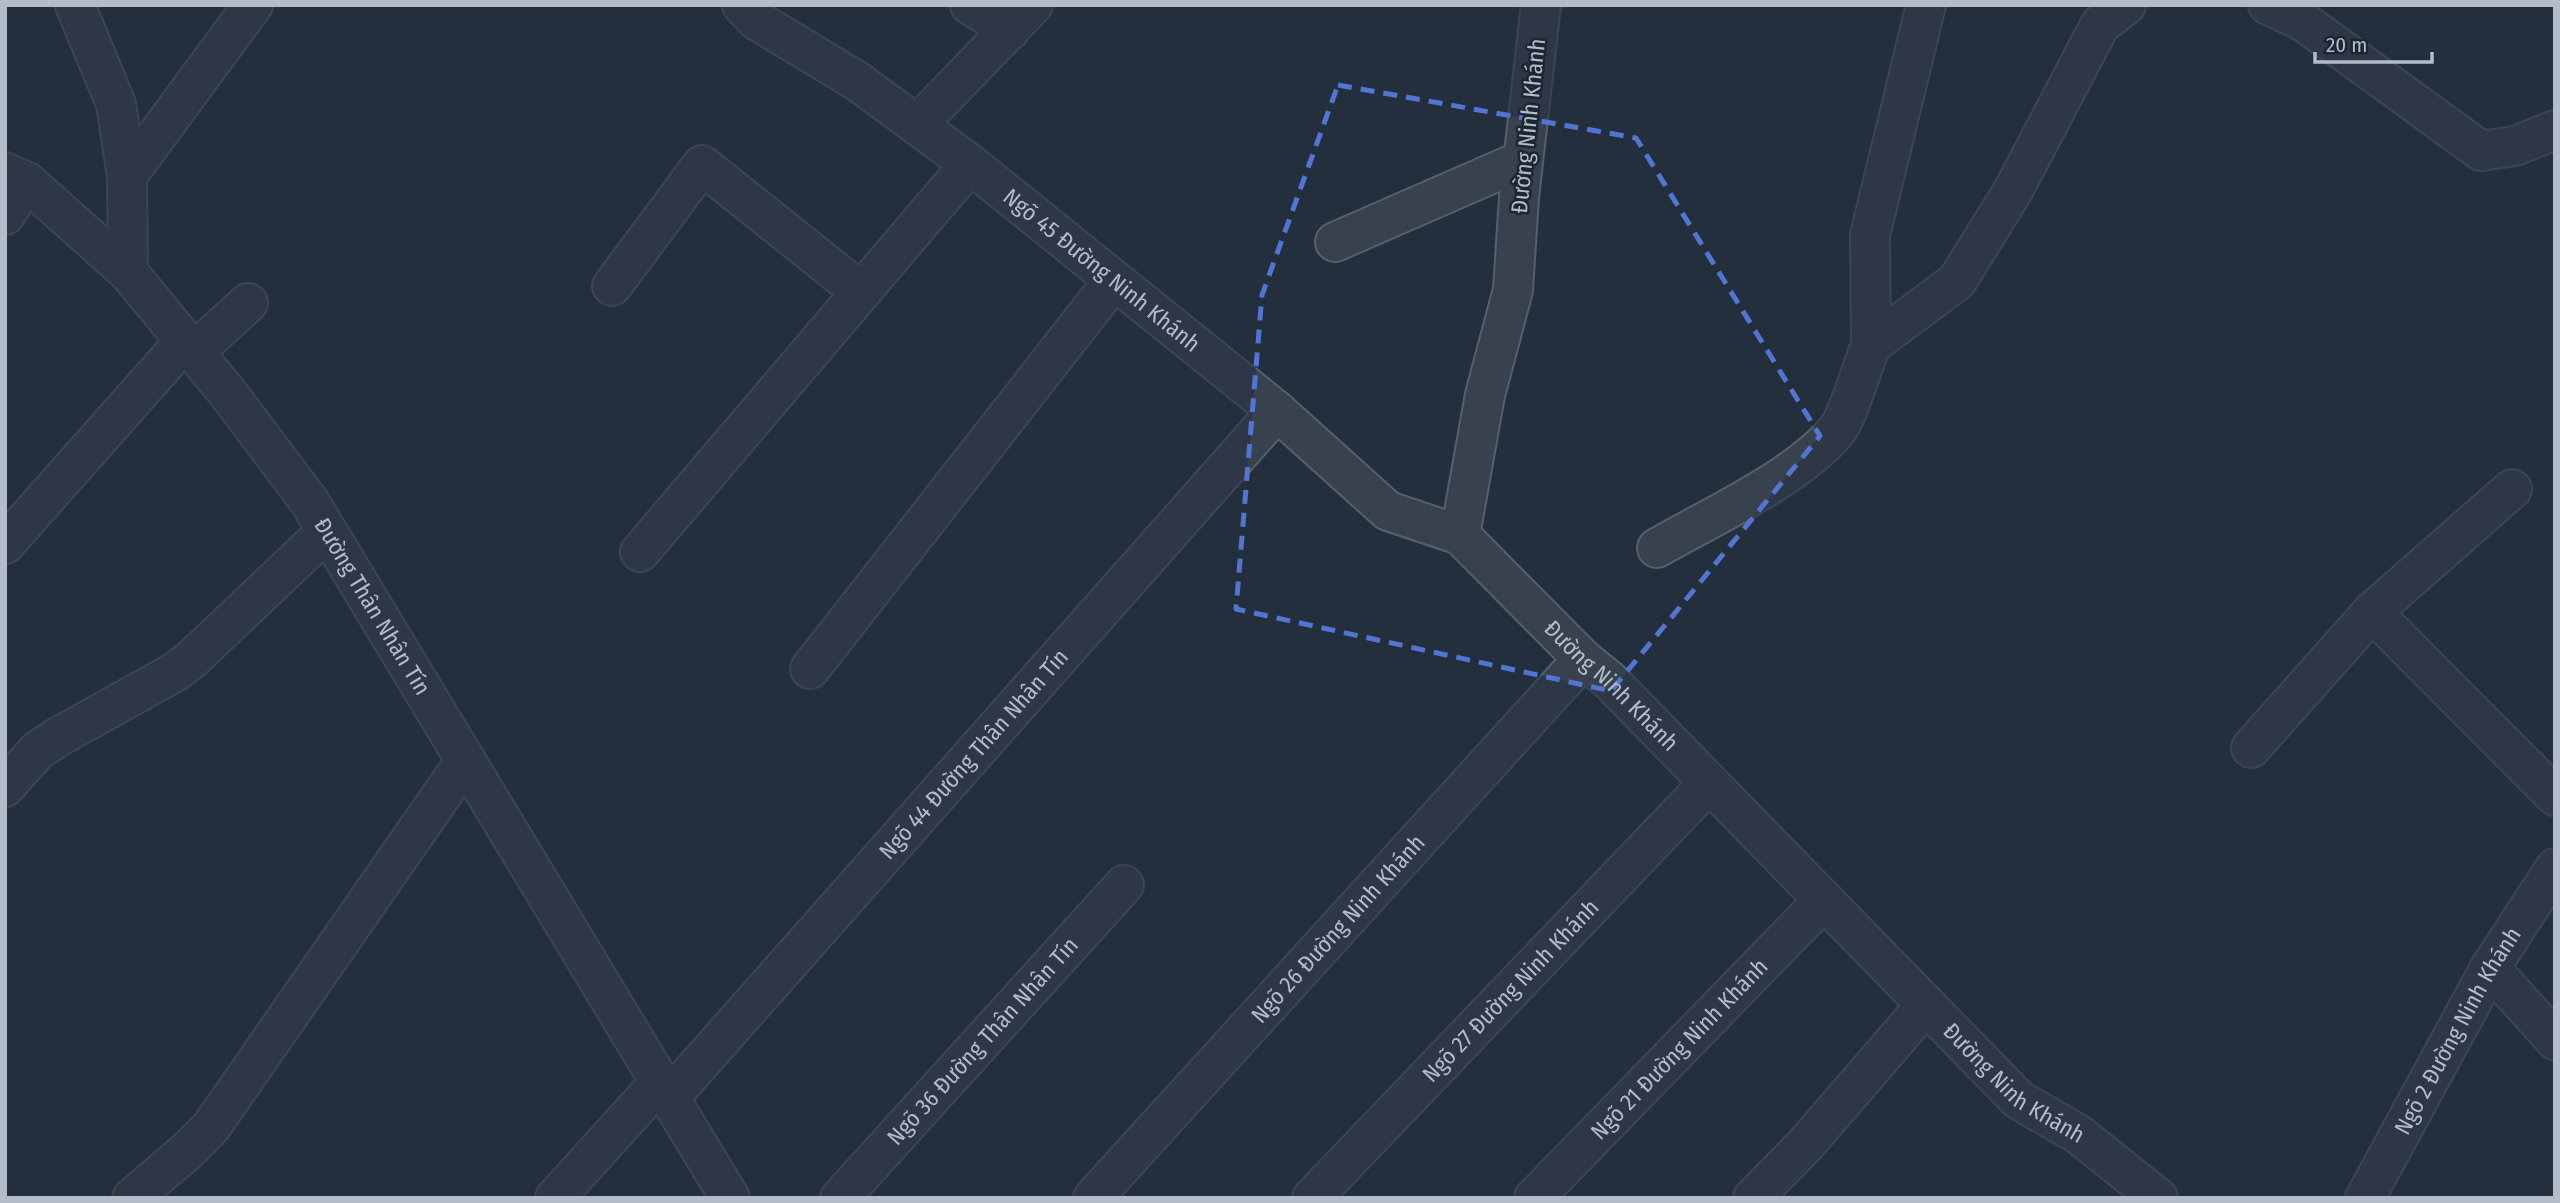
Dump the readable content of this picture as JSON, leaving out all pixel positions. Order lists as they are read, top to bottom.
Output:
{
  "streets": {
    "street": [
      "Đường Ninh Khánh",
      "Ngõ 45 Đường Ninh Khánh",
      "Đường Thân Nhân Tín",
      "Ngõ 44 Đường Thân Nhân Tín",
      "Ngõ 26 Đường Ninh Khánh",
      "Ngõ 27 Đường Ninh Khánh",
      "Ngõ 2 Đường Ninh Khánh",
      "Ngõ 36 Đường Thân Nhân Tín",
      "Ngõ 21 Đường Ninh Khánh"
    ]
  },
  "crossings": [
    ["Đường Ninh Khánh", "Ngõ 45 Đường Ninh Khánh"],
    ["Đường Ninh Khánh", "Ngõ 26 Đường Ninh Khánh"],
    ["Đường Ninh Khánh", "Ngõ 27 Đường Ninh Khánh"],
    ["Đường Ninh Khánh", "Ngõ 21 Đường Ninh Khánh"],
    ["Ngõ 45 Đường Ninh Khánh", "Ngõ 44 Đường Thân Nhân Tín"],
    ["Đường Thân Nhân Tín", "Ngõ 44 Đường Thân Nhân Tín"]
  ],
  "scale_bar": "20 m"
}
